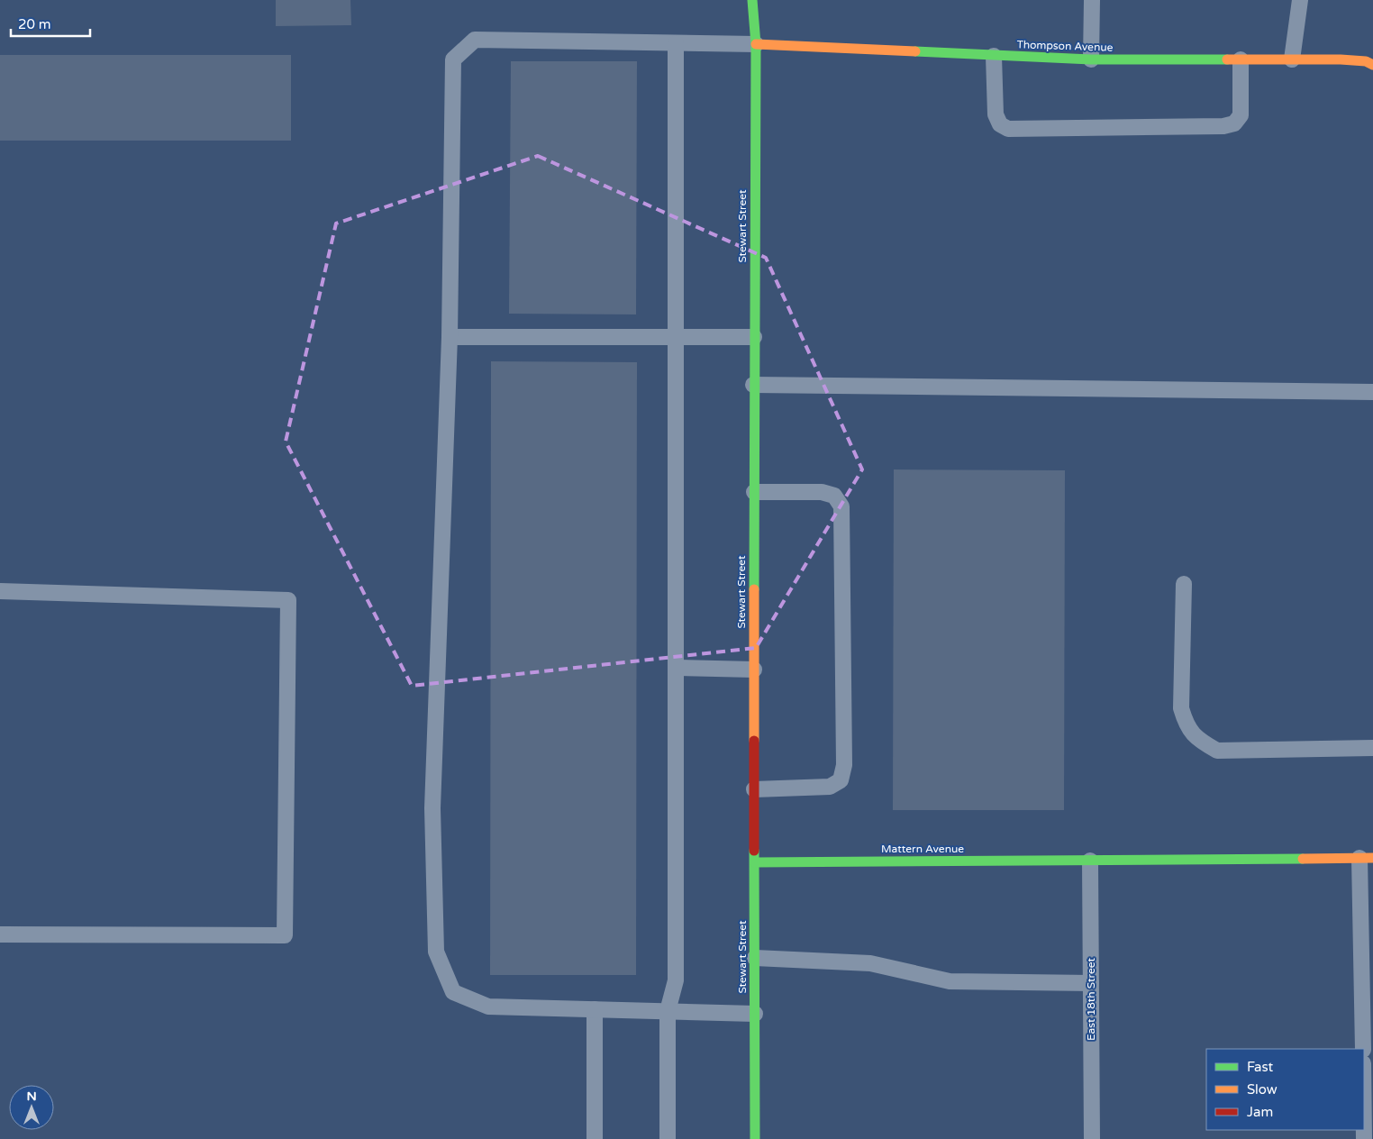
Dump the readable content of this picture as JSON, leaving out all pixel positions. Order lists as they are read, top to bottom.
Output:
{
  "streets": {
    "street": ["Thompson Avenue", "Stewart Street", "Mattern Avenue"],
    "lane": ["East 18th Street"]
  },
  "crossings": [
    ["Thompson Avenue", "Stewart Street"],
    ["Stewart Street", "Mattern Avenue"],
    ["Mattern Avenue", "East 18th Street"]
  ],
  "legend": ["Fast", "Slow", "Jam"],
  "scale_bar": "20 m",
  "north": "top"
}
